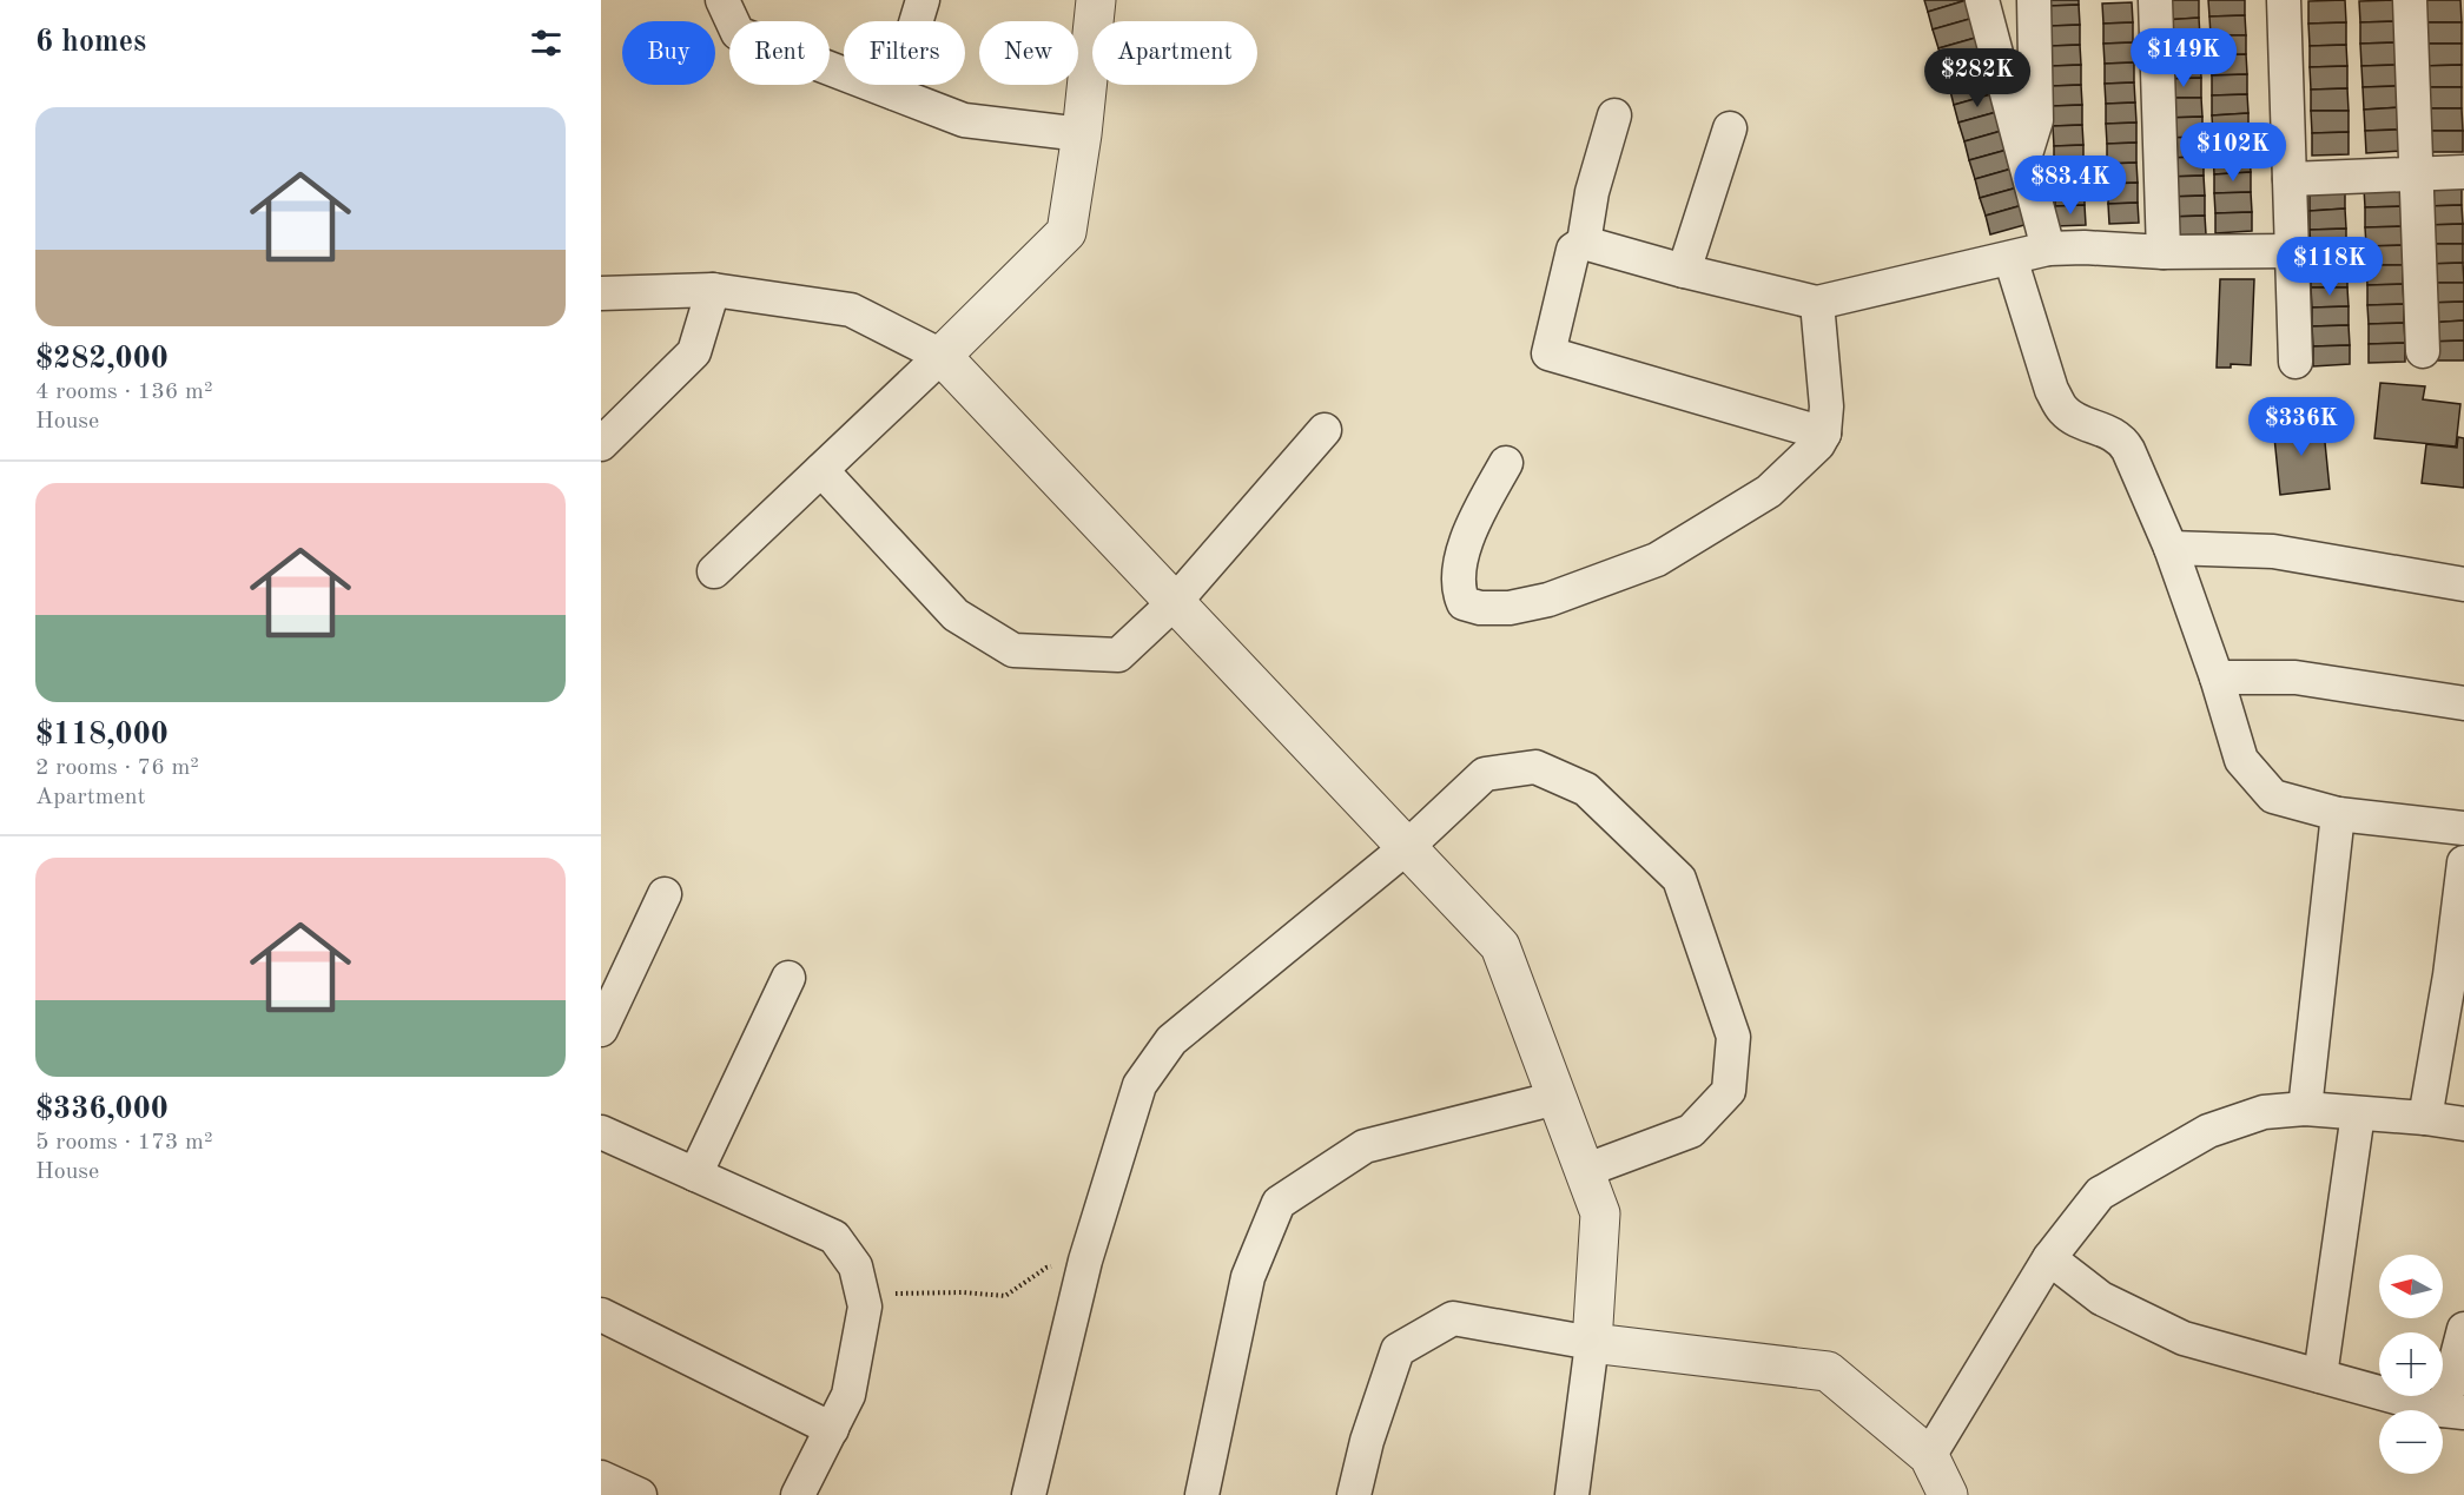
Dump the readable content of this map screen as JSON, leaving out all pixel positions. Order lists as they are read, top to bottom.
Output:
{
  "north": "left",
  "page": {
    "heading": "6 homes",
    "chip": [
      "Buy",
      "Rent",
      "Filters",
      "New",
      "Apartment"
    ],
    "price": [
      "$149K",
      "$282K",
      "$102K",
      "$83.4K",
      "$118K",
      "$336K"
    ],
    "list": [
      {
        "name": "$282,000",
        "note": "4 rooms · 136 m² · House"
      },
      {
        "name": "$118,000",
        "note": "2 rooms · 76 m² · Apartment"
      },
      {
        "name": "$336,000",
        "note": "5 rooms · 173 m² · House"
      }
    ],
    "map_buttons": ["+", "−"]
  }
}
